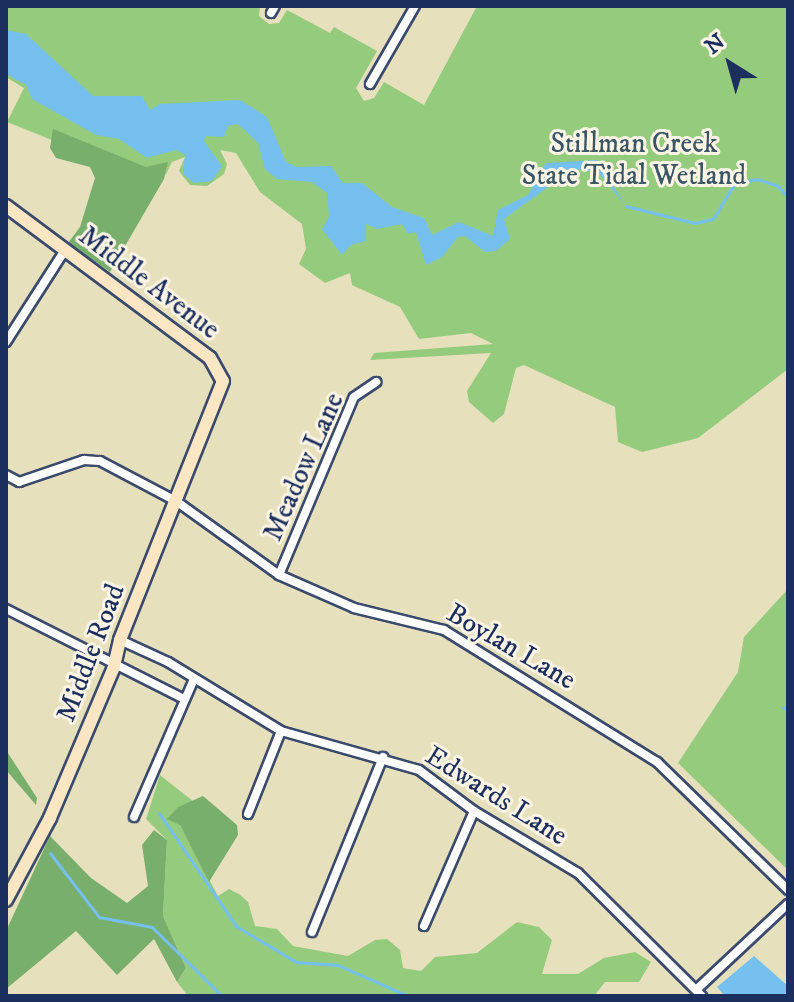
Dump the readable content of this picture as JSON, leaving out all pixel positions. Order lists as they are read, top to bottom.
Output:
{
  "streets": {
    "main road": ["Middle Avenue", "Middle Road"],
    "street": ["Meadow Lane", "Boylan Lane", "Edwards Lane"]
  },
  "crossings": [
    ["Middle Avenue", "Middle Road"],
    ["Meadow Lane", "Boylan Lane"],
    ["Boylan Lane", "Middle Road"],
    ["Middle Road", "Edwards Lane"]
  ],
  "parks": ["Stillman Creek State Tidal Wetland"],
  "north": "top left"
}
